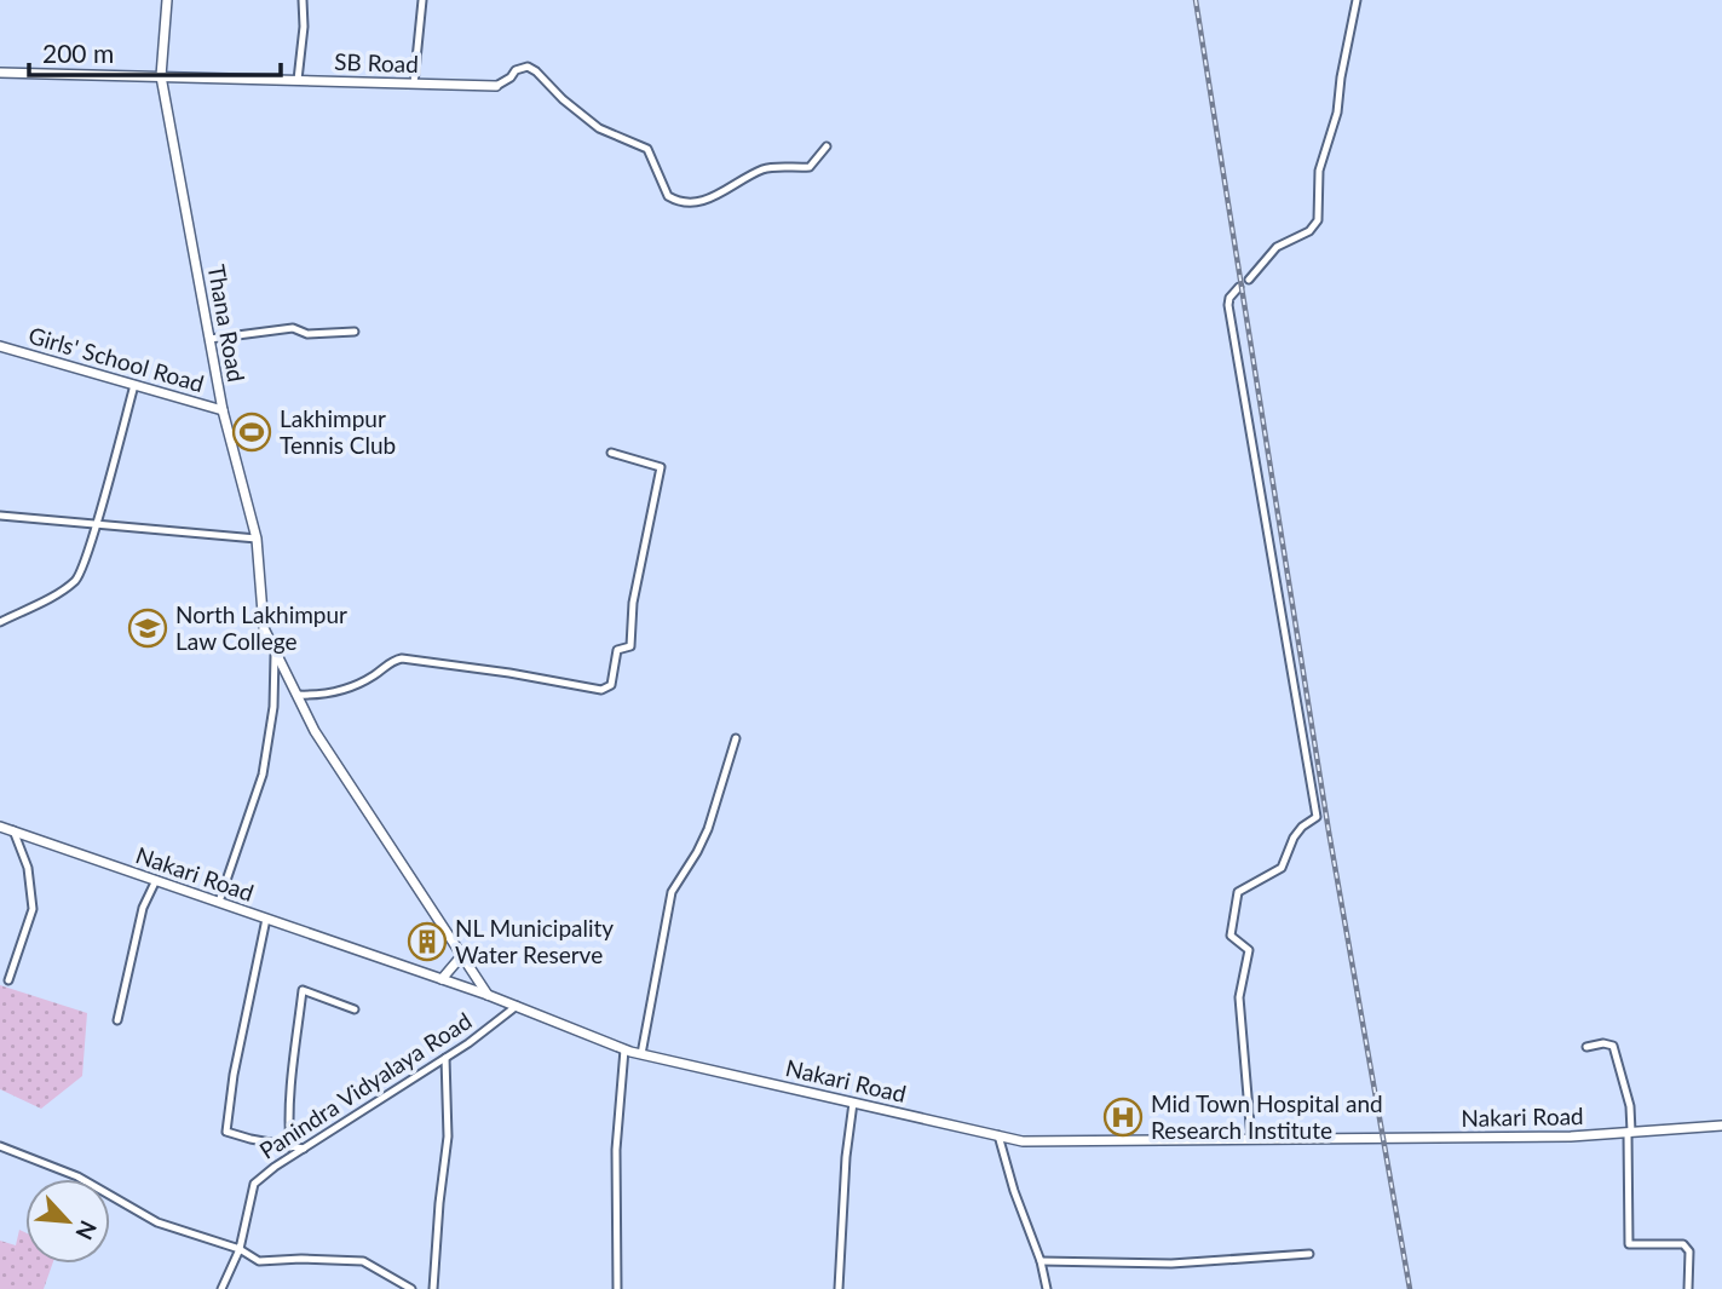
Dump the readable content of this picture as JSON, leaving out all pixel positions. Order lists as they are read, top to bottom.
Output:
{
  "streets": {
    "street": [
      "SB Road",
      "Thana Road",
      "Girls' School Road",
      "Nakari Road",
      "Panindra Vidyalaya Road"
    ]
  },
  "crossings": [
    ["SB Road", "Thana Road"],
    ["Thana Road", "Girls' School Road"],
    ["Thana Road", "Nakari Road"],
    ["Nakari Road", "Panindra Vidyalaya Road"]
  ],
  "places": {
    "sports": ["Lakhimpur Tennis Club"],
    "school or university": ["North Lakhimpur Law College"],
    "building": ["NL Municipality Water Reserve"],
    "hospital": ["Mid Town Hospital and Research Institute"]
  },
  "scale_bar": "200 m",
  "north": "bottom right"
}
